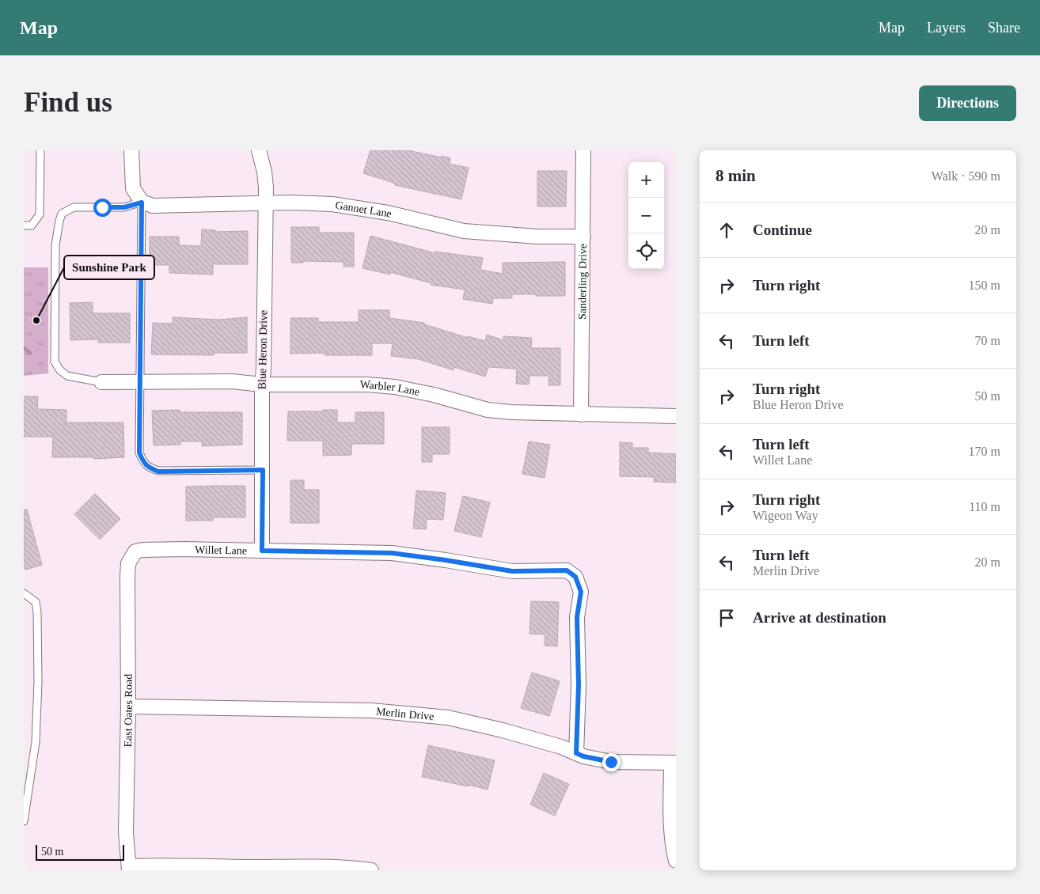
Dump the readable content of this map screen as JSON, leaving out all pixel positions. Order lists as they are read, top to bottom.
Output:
{
  "streets": {
    "street": [
      "Gannet Lane",
      "Sanderling Drive",
      "Blue Heron Drive",
      "Warbler Lane",
      "Willet Lane",
      "East Oates Road",
      "Merlin Drive"
    ]
  },
  "crossings": [
    ["Gannet Lane", "Sanderling Drive"],
    ["Gannet Lane", "Blue Heron Drive"],
    ["Sanderling Drive", "Warbler Lane"],
    ["Blue Heron Drive", "Warbler Lane"],
    ["Blue Heron Drive", "Willet Lane"],
    ["Willet Lane", "East Oates Road"],
    ["Willet Lane", "Merlin Drive"],
    ["East Oates Road", "Merlin Drive"]
  ],
  "places": ["Sunshine Park"],
  "scale_bar": "50 m",
  "page": {
    "header": "Map",
    "nav": ["Map", "Layers", "Share"],
    "buttons": "Directions",
    "title": "Find us",
    "heading": ["8 min", "Walk · 590 m"],
    "map_buttons": ["+", "−"],
    "list": [
      ["Continue", "20 m"],
      ["Turn right", "150 m"],
      ["Turn left", "70 m"],
      ["Turn right", "Blue Heron Drive", "50 m"],
      ["Turn left", "Willet Lane", "170 m"],
      ["Turn right", "Wigeon Way", "110 m"],
      ["Turn left", "Merlin Drive", "20 m"],
      "Arrive at destination"
    ],
    "scale": "50 m"
  }
}
